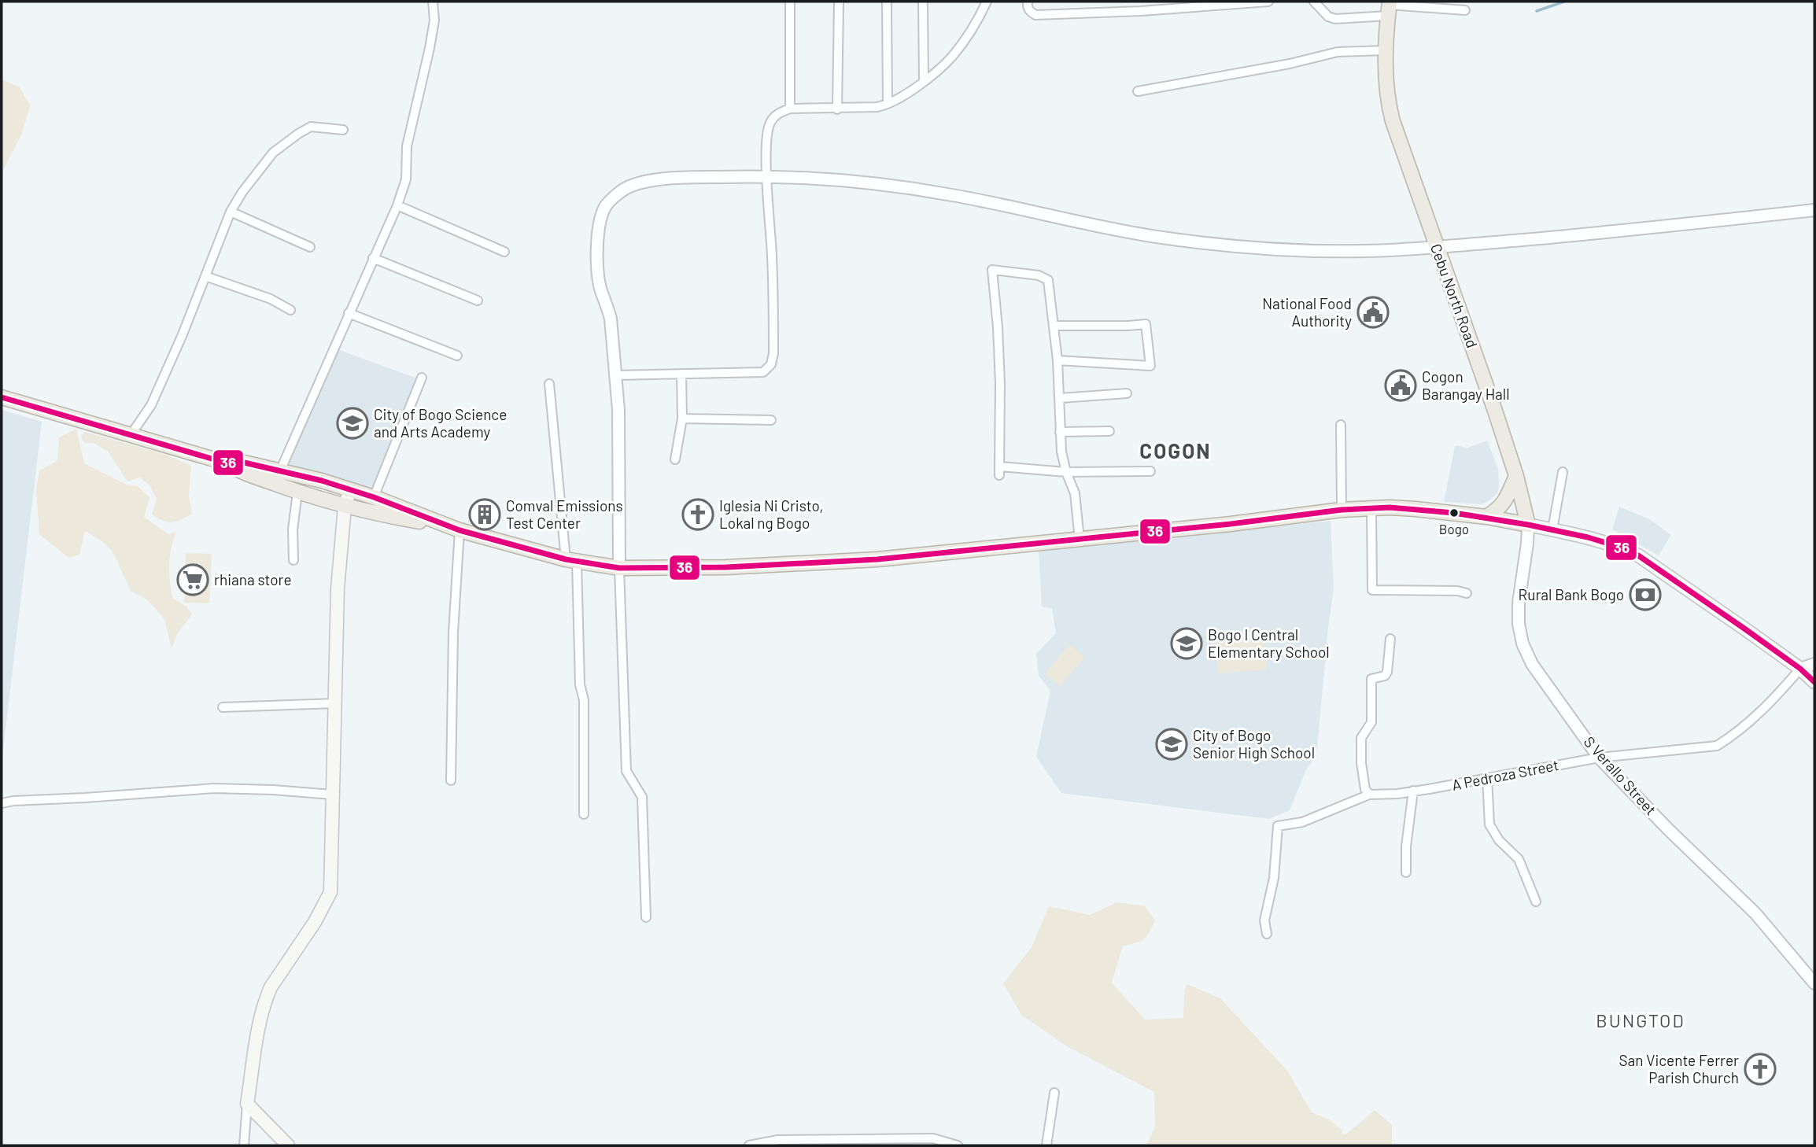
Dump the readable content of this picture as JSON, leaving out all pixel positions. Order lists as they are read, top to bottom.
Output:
{
  "streets": {
    "highway": ["Cebu North Road"],
    "street": ["A Pedroza Street", "S Verallo Street"]
  },
  "crossings": [
    ["Cebu North Road", "S Verallo Street"],
    ["A Pedroza Street", "S Verallo Street"]
  ],
  "districts": ["COGON", "BUNGTOD"],
  "places": {
    "public building": ["National Food Authority", "Cogon Barangay Hall"],
    "school or university": ["City of Bogo Science and Arts Academy", "Bogo I Central Elementary School", "City of Bogo Senior High School"],
    "other": ["Bogo"],
    "building": ["Comval Emissions Test Center"],
    "church": ["Iglesia Ni Cristo, Lokal ng Bogo", "San Vicente Ferrer Parish Church"],
    "supermarket": ["rhiana store"],
    "bank": ["Rural Bank Bogo"]
  },
  "lines": ["transit line 36"]
}
